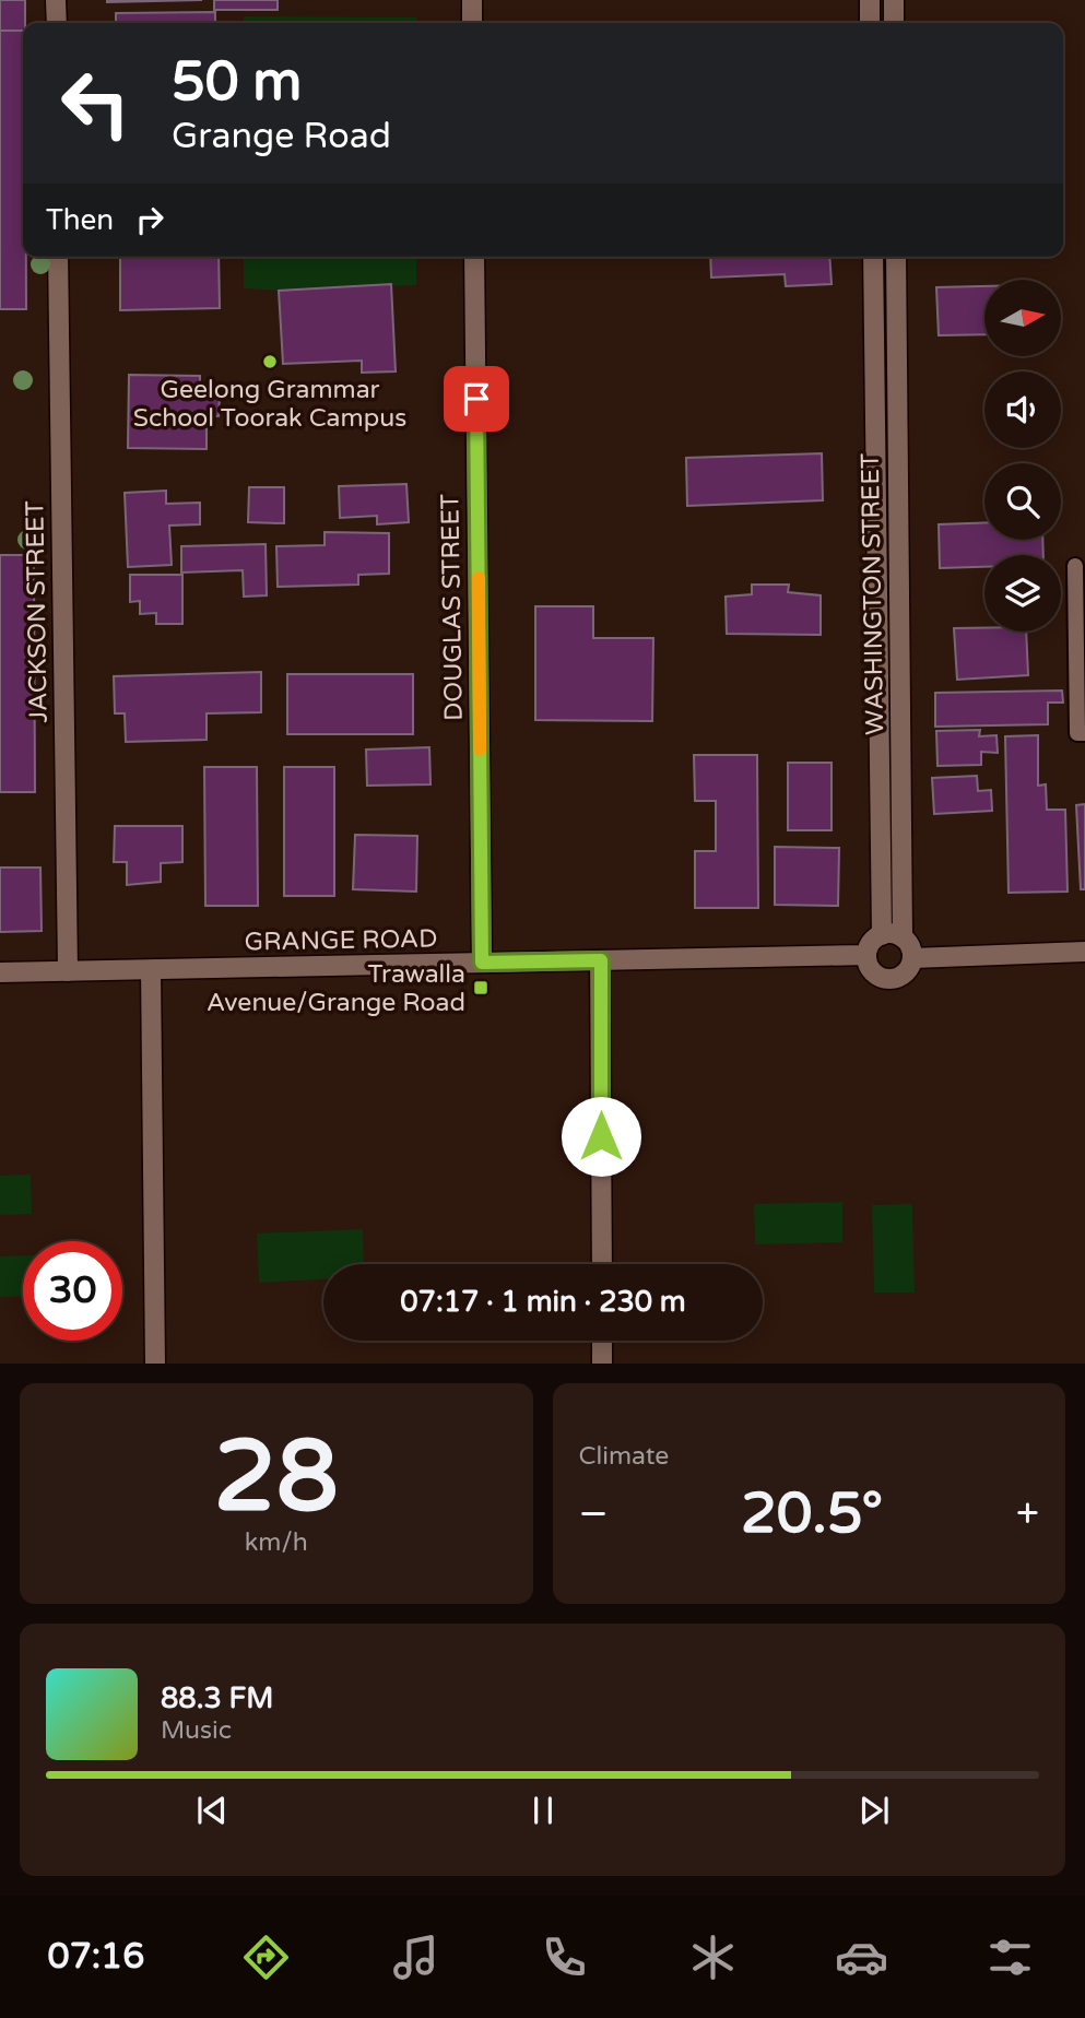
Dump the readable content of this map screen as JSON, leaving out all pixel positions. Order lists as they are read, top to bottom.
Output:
{
  "streets": {
    "street": [
      "WASHINGTON STREET",
      "DOUGLAS STREET",
      "JACKSON STREET",
      "GRANGE ROAD"
    ]
  },
  "crossings": [
    ["WASHINGTON STREET", "GRANGE ROAD"],
    ["DOUGLAS STREET", "GRANGE ROAD"],
    ["JACKSON STREET", "GRANGE ROAD"]
  ],
  "places": {
    "other": ["Geelong Grammar School Toorak Campus"],
    "transit": ["Trawalla Avenue/Grange Road"]
  },
  "north": "right",
  "page": {
    "turn": ["50 m", "Grange Road"],
    "then": "Then",
    "limit": "30",
    "trip": "07:17 · 1 min · 230 m",
    "tile": [
      ["28", "km/h"],
      "Climate"
    ],
    "heat": ["−", "20.5°", "+"],
    "song": ["88.3 FM", "Music"],
    "tabs": "07:16"
  }
}
